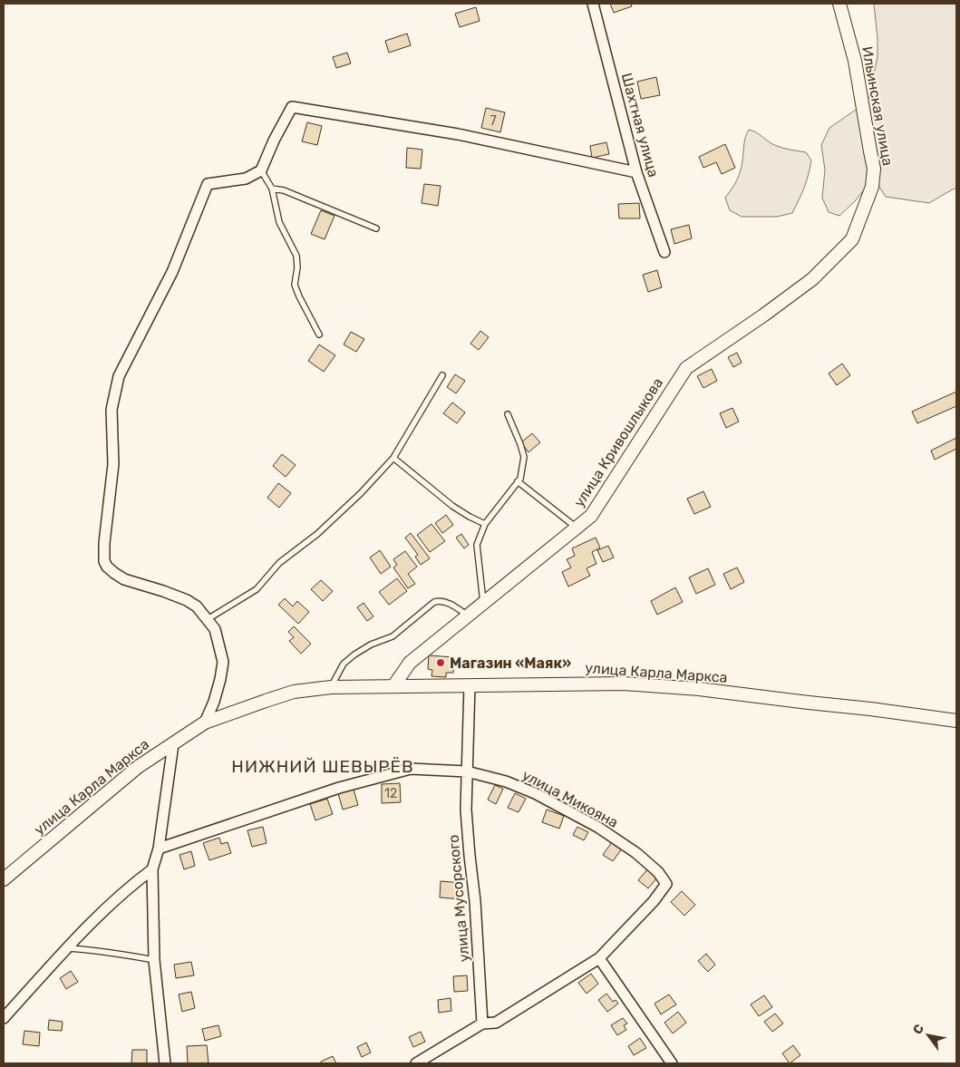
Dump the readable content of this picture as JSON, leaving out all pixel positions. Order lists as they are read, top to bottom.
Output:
{
  "streets": {
    "street": [
      "Ильинская улица",
      "Шахтная улица",
      "улица Кривошлыкова",
      "улица Карла Маркса",
      "улица Микояна",
      "улица Мусорского"
    ]
  },
  "crossings": [
    ["Ильинская улица", "улица Кривошлыкова"],
    ["улица Кривошлыкова", "улица Карла Маркса"],
    ["улица Карла Маркса", "улица Мусорского"],
    ["улица Микояна", "улица Мусорского"]
  ],
  "districts": ["НИЖНИЙ ШЕВЫРЁВ"],
  "places": ["Магазин «Маяк»"],
  "house_numbers": ["7", "12"],
  "north": "top left"
}
